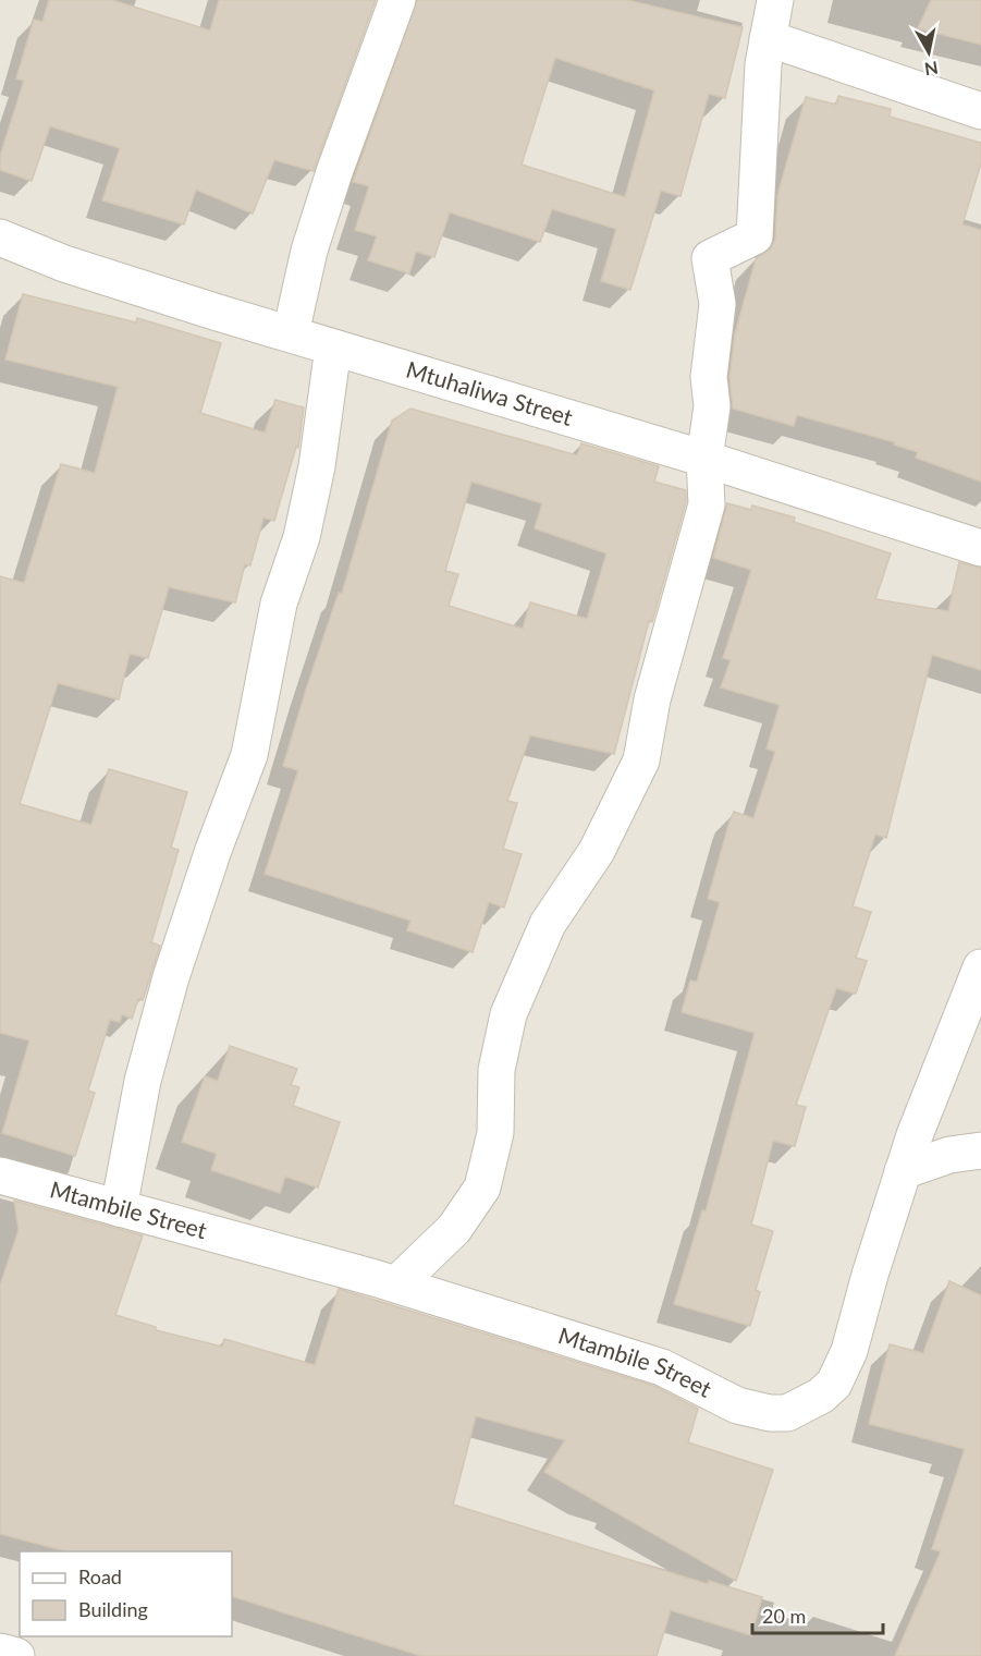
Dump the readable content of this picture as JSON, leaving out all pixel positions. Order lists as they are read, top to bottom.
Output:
{
  "streets": {
    "street": ["Mtuhaliwa Street", "Mtambile Street"]
  },
  "legend": ["Road", "Building"],
  "scale_bar": "20 m",
  "north": "bottom"
}
